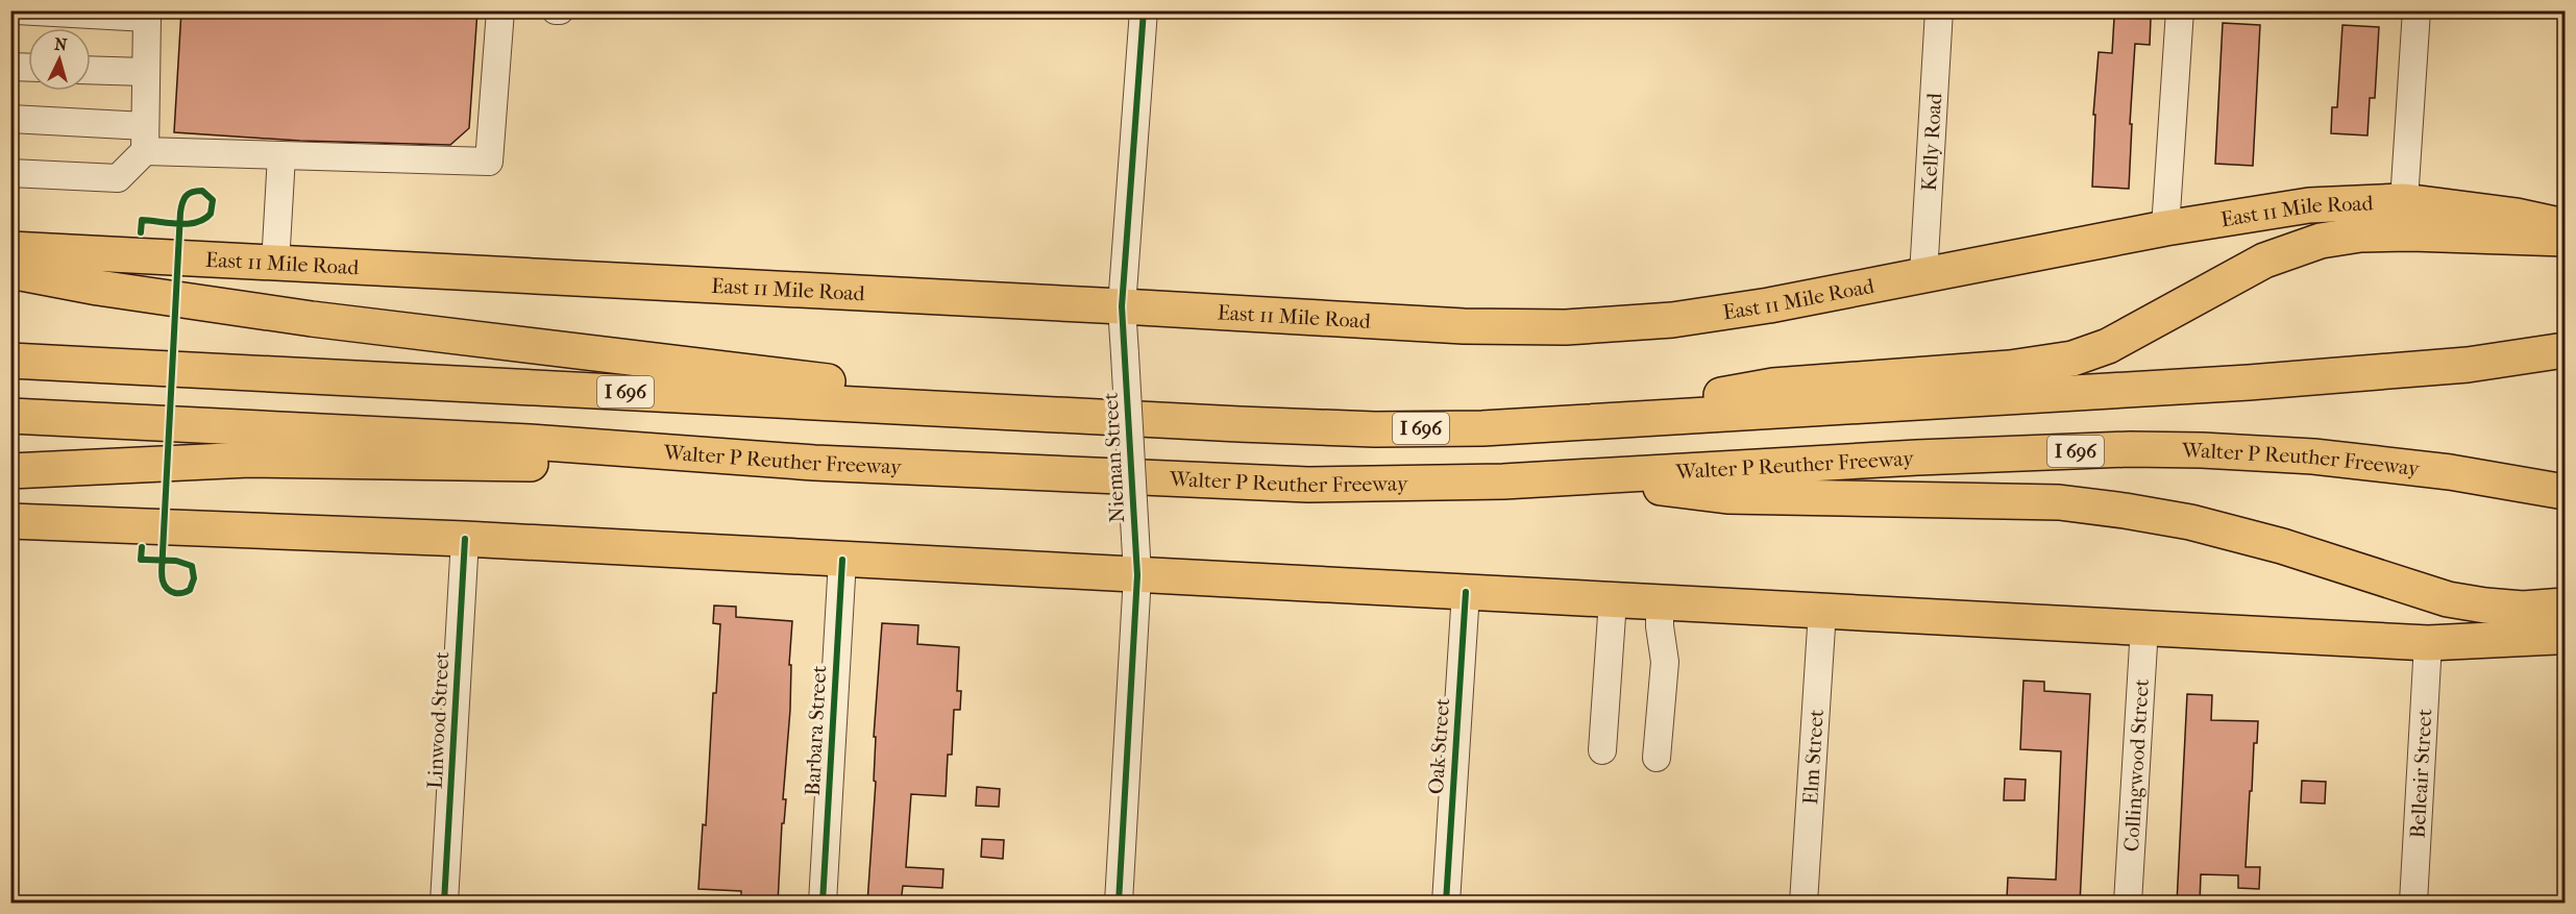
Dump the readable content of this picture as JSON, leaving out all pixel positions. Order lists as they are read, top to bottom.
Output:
{
  "streets": {
    "main road": ["East 11 Mile Road", "I 696", "Walter P Reuther Freeway"],
    "street": [
      "Kelly Road",
      "Nieman Street",
      "Linwood Street",
      "Barbara Street",
      "Oak Street",
      "Elm Street",
      "Collingwood Street",
      "Belleair Street"
    ]
  },
  "crossings": [
    ["Kelly Road", "East 11 Mile Road"],
    ["East 11 Mile Road", "Nieman Street"]
  ],
  "north": "top"
}
